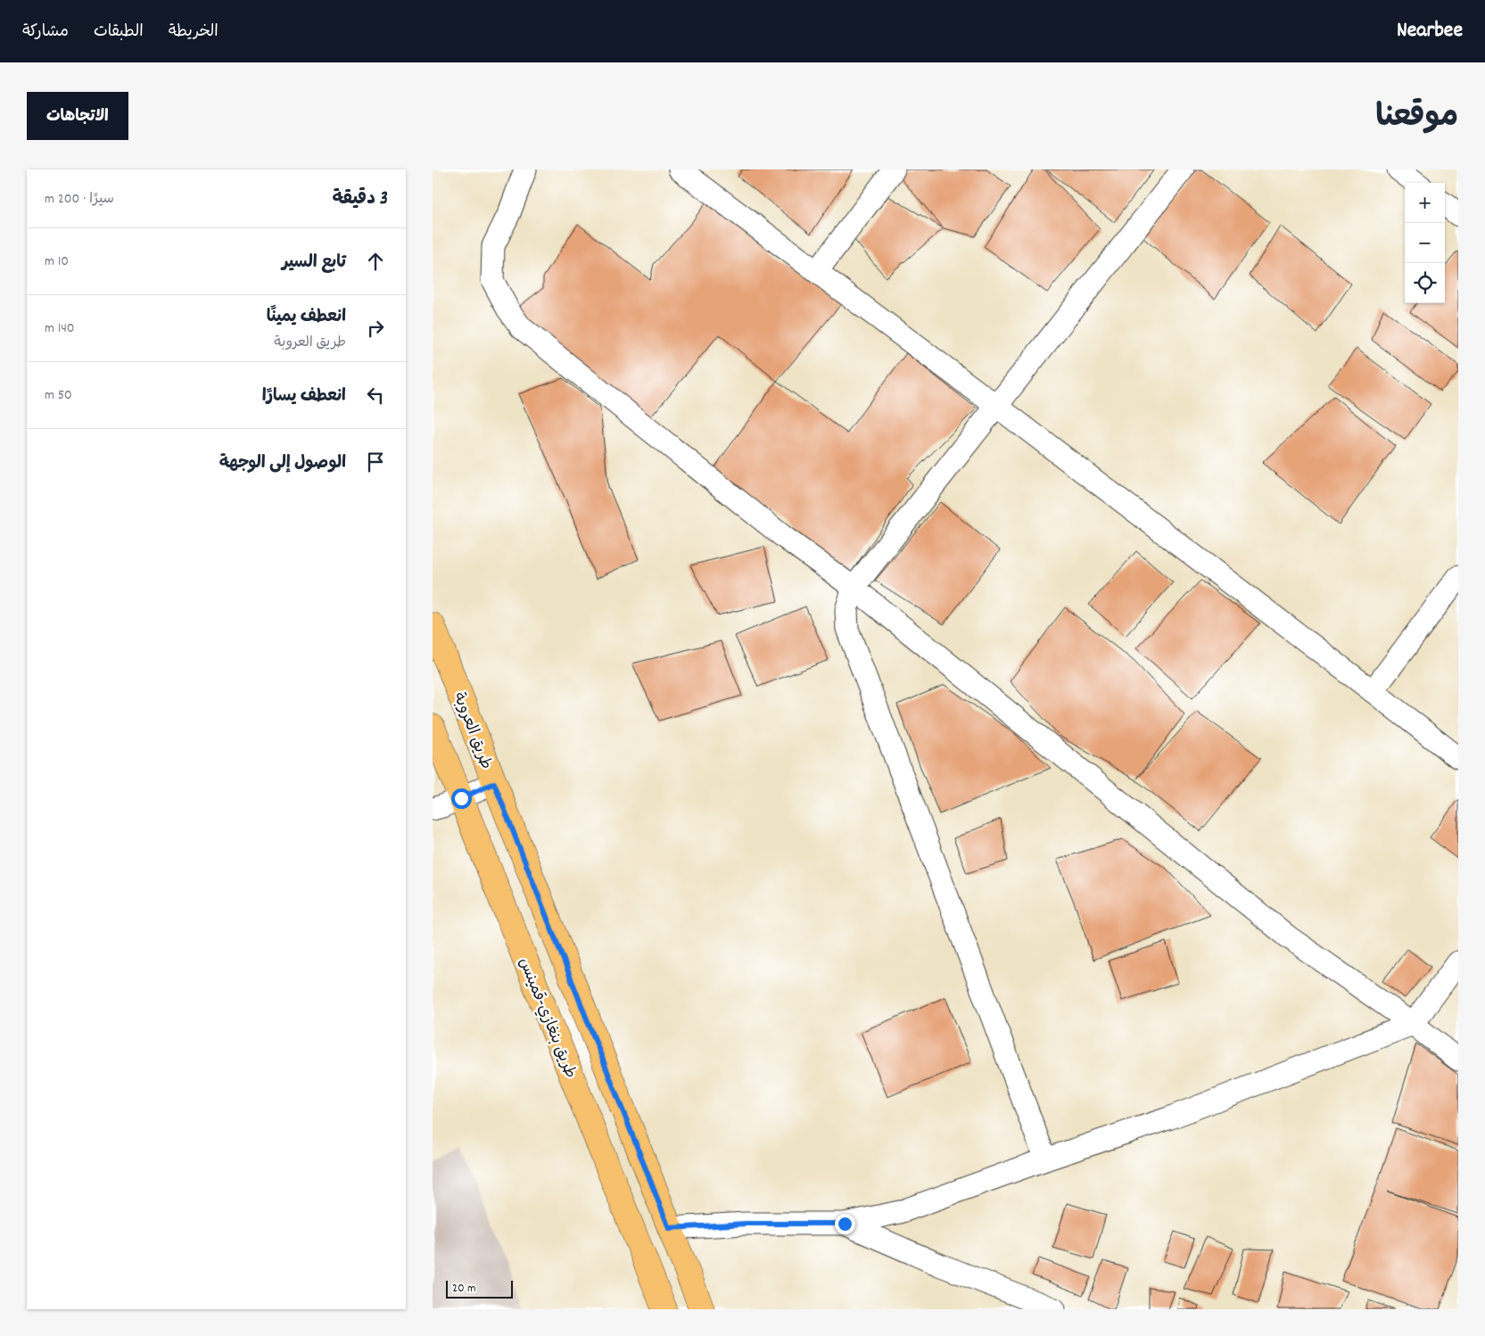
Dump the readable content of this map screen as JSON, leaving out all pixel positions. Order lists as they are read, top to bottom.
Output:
{
  "streets": {
    "main road": ["طريق العروبة", "طريق بنغازي-قمينس"]
  },
  "scale_bar": "20 m",
  "page": {
    "header": "Nearbee",
    "nav": ["الخريطة", "الطبقات", "مشاركة"],
    "title": "موقعنا",
    "buttons": "الاتجاهات",
    "heading": ["3 دقيقة", "سيرًا · 200 m"],
    "map_buttons": ["+", "−"],
    "list": [
      ["تابع السير", "10 m"],
      ["انعطف يمينًا", "طريق العروبة", "140 m"],
      ["انعطف يسارًا", "50 m"],
      "الوصول إلى الوجهة"
    ],
    "scale": "20 m"
  }
}
